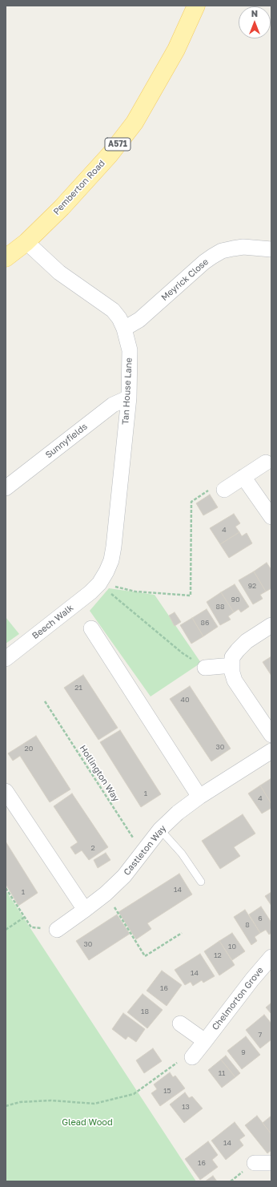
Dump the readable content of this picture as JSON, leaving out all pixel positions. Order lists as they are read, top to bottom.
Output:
{
  "streets": {
    "main road": ["A571", "Pemberton Road"],
    "street": [
      "Meyrick Close",
      "Tan House Lane",
      "Sunnyfields",
      "Beech Walk",
      "Castleton Way",
      "Chelmorton Grove"
    ],
    "path": ["Hollington Way"]
  },
  "crossings": [
    ["Pemberton Road", "Tan House Lane"],
    ["Meyrick Close", "Tan House Lane"],
    ["Tan House Lane", "Sunnyfields"],
    ["Tan House Lane", "Beech Walk"],
    ["Hollington Way", "Castleton Way"]
  ],
  "parks": ["Glead Wood"],
  "house_numbers": [
    "4",
    "92",
    "90",
    "88",
    "86",
    "21",
    "40",
    "30",
    "20",
    "1",
    "4",
    "2",
    "14",
    "1",
    "6",
    "8",
    "30",
    "10",
    "12",
    "14",
    "16",
    "18",
    "7",
    "9",
    "11",
    "15",
    "13",
    "14",
    "16"
  ],
  "north": "top"
}
